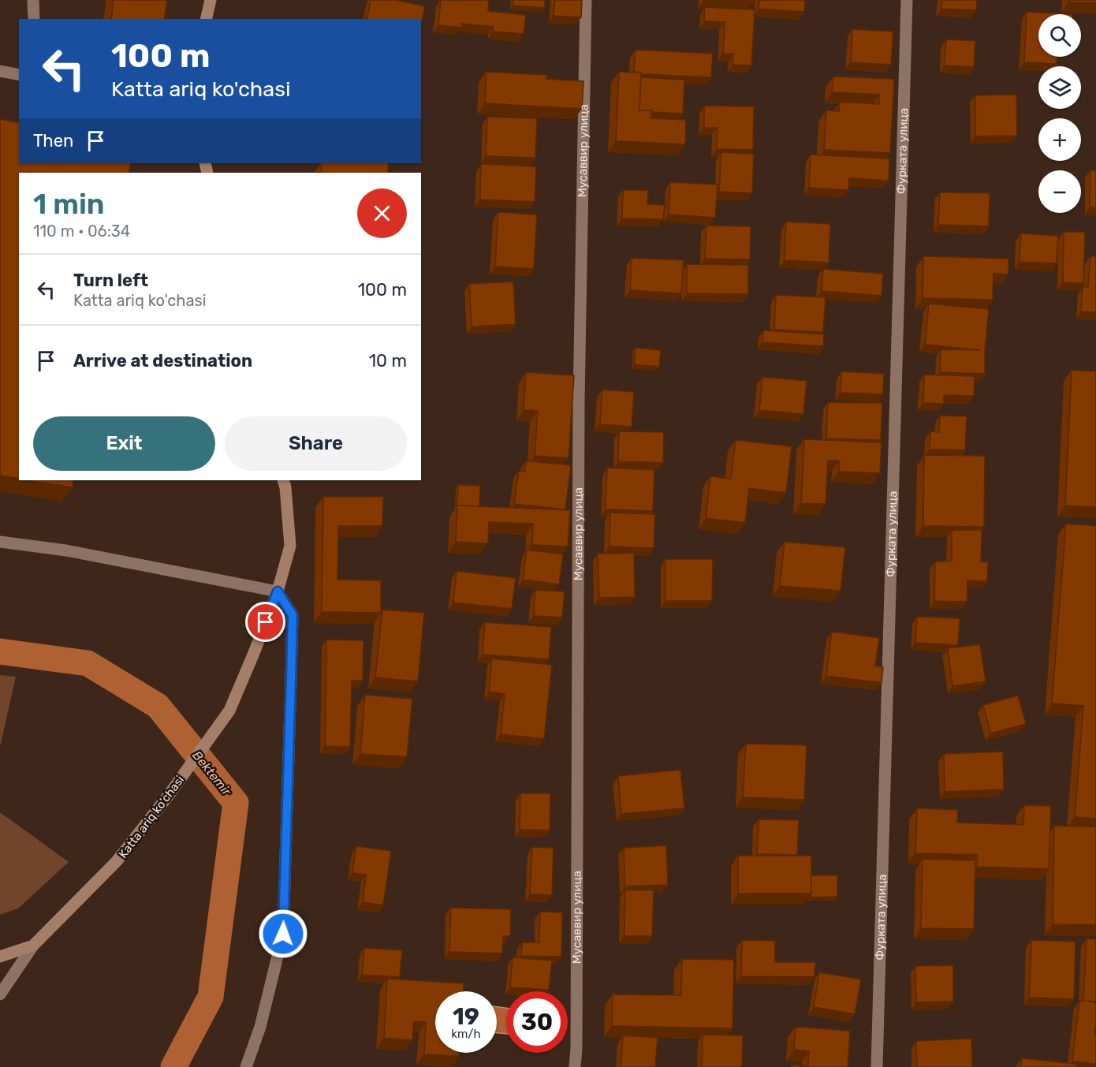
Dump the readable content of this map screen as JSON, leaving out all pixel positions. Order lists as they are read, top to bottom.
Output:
{
  "streets": {
    "street": ["Мусаввир улица", "Фурката улица", "Katta ariq ko'chasi"]
  },
  "water": ["Bektemir"],
  "page": {
    "map_buttons": ["+", "−"],
    "turn": ["100 m", "Katta ariq ko'chasi"],
    "then": "Then",
    "heading": ["1 min", "110 m · 06:34"],
    "list": [
      {
        "name": "Turn left",
        "note": "Katta ariq ko'chasi",
        "value": "100 m"
      },
      {
        "name": "Arrive at destination",
        "value": "10 m"
      }
    ],
    "buttons": ["Exit", "Share"],
    "speed": "19 km/h",
    "limit": "30"
  }
}
